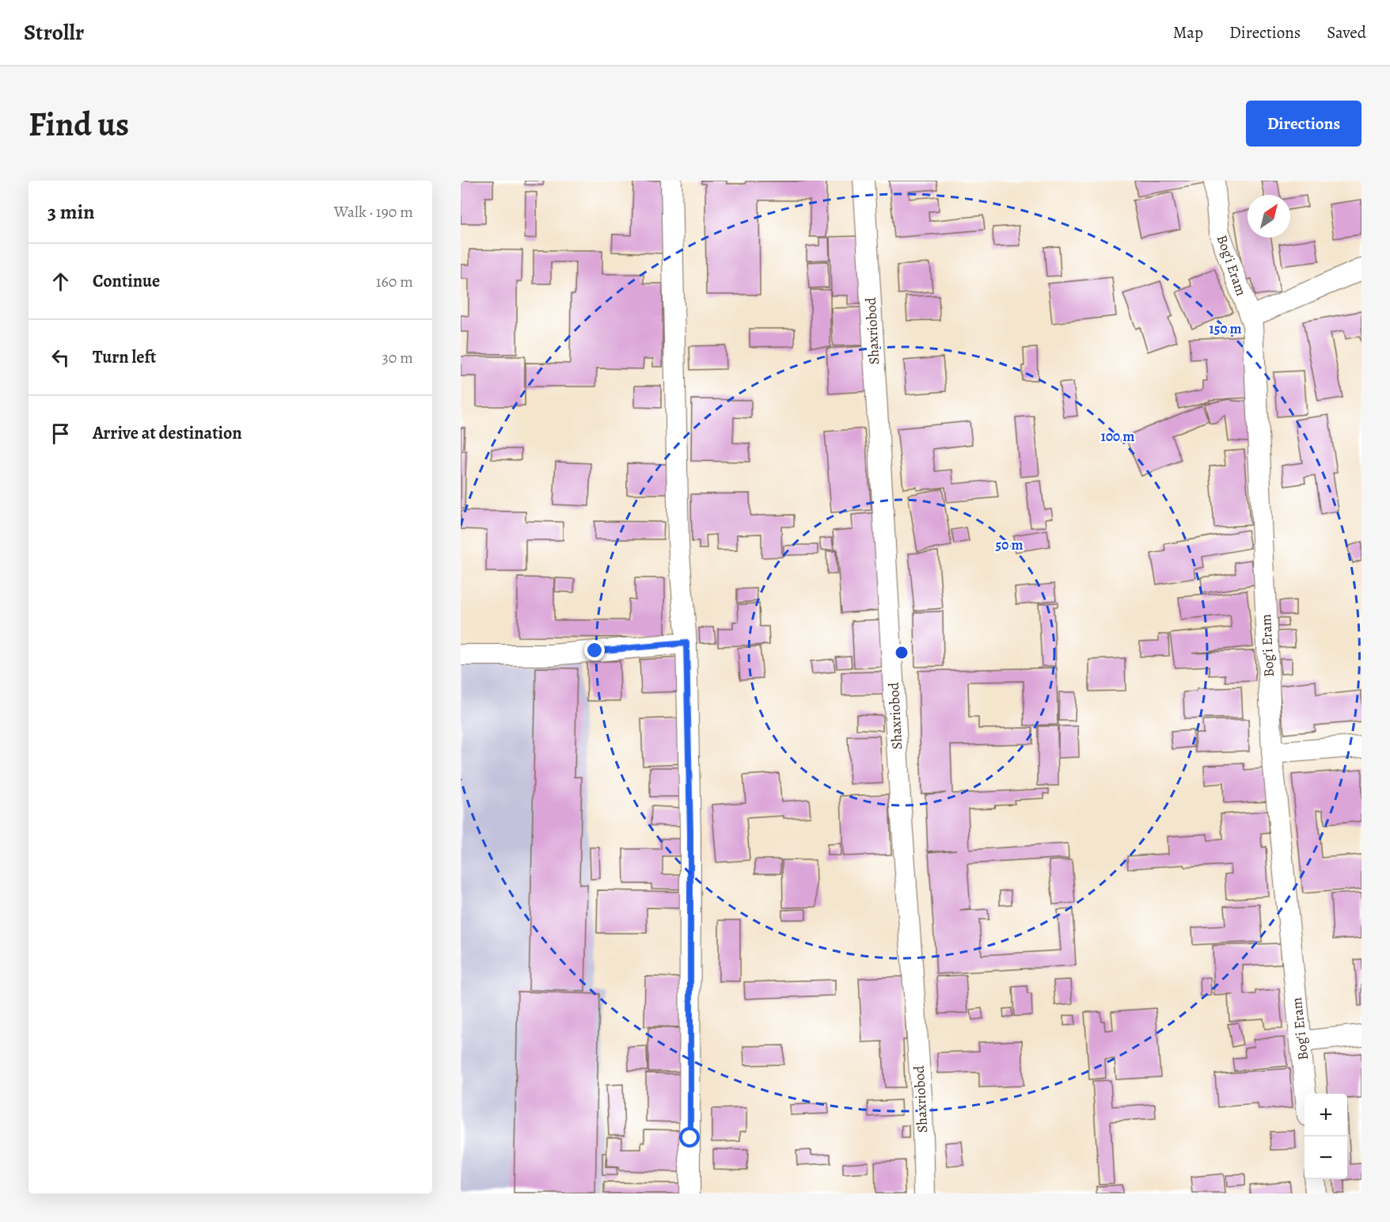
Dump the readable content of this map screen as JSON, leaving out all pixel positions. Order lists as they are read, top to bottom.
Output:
{
  "streets": {
    "street": ["Bog'i Eram", "Shaxriobod"]
  },
  "north": "top right",
  "page": {
    "header": "Strollr",
    "nav": ["Map", "Directions", "Saved"],
    "buttons": "Directions",
    "title": "Find us",
    "heading": ["3 min", "Walk · 190 m"],
    "list": [
      ["Continue", "160 m"],
      ["Turn left", "30 m"],
      "Arrive at destination"
    ],
    "map_buttons": ["+", "−"]
  },
  "rings": ["150 m", "100 m", "50 m"]
}
